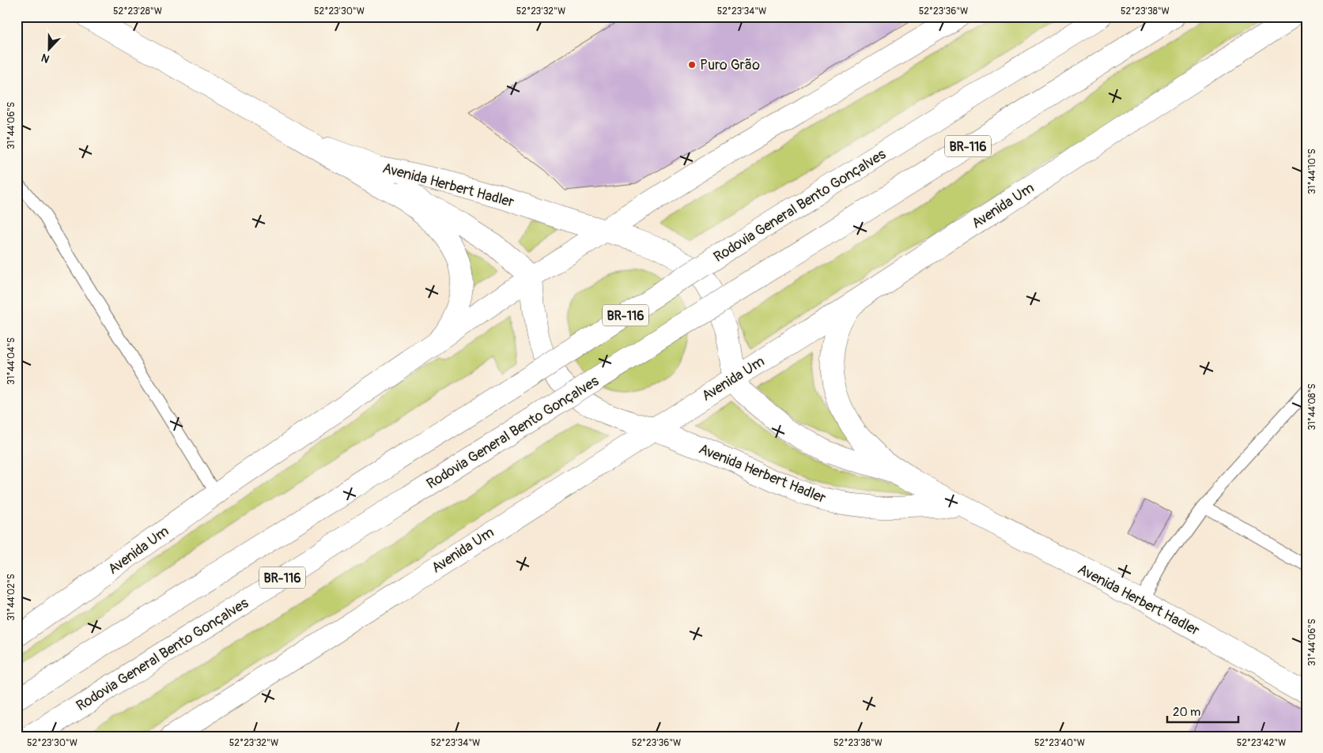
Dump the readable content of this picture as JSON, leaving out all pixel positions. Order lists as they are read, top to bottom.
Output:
{
  "streets": {
    "main road": [
      "BR-116",
      "Avenida Herbert Hadler",
      "Rodovia General Bento Gonçalves",
      "Avenida Um"
    ]
  },
  "crossings": [
    ["Avenida Herbert Hadler", "Avenida Um"]
  ],
  "places": ["Puro Grão"],
  "scale_bar": "20 m",
  "north": "bottom",
  "coordinates": [
    "52°23'28\"W",
    "52°23'30\"W",
    "52°23'32\"W",
    "52°23'34\"W",
    "52°23'36\"W",
    "52°23'38\"W",
    "31°44'06\"S",
    "31°44'10\"S",
    "31°44'04\"S",
    "31°44'08\"S",
    "31°44'02\"S",
    "52°23'40\"W",
    "52°23'42\"W"
  ]
}
